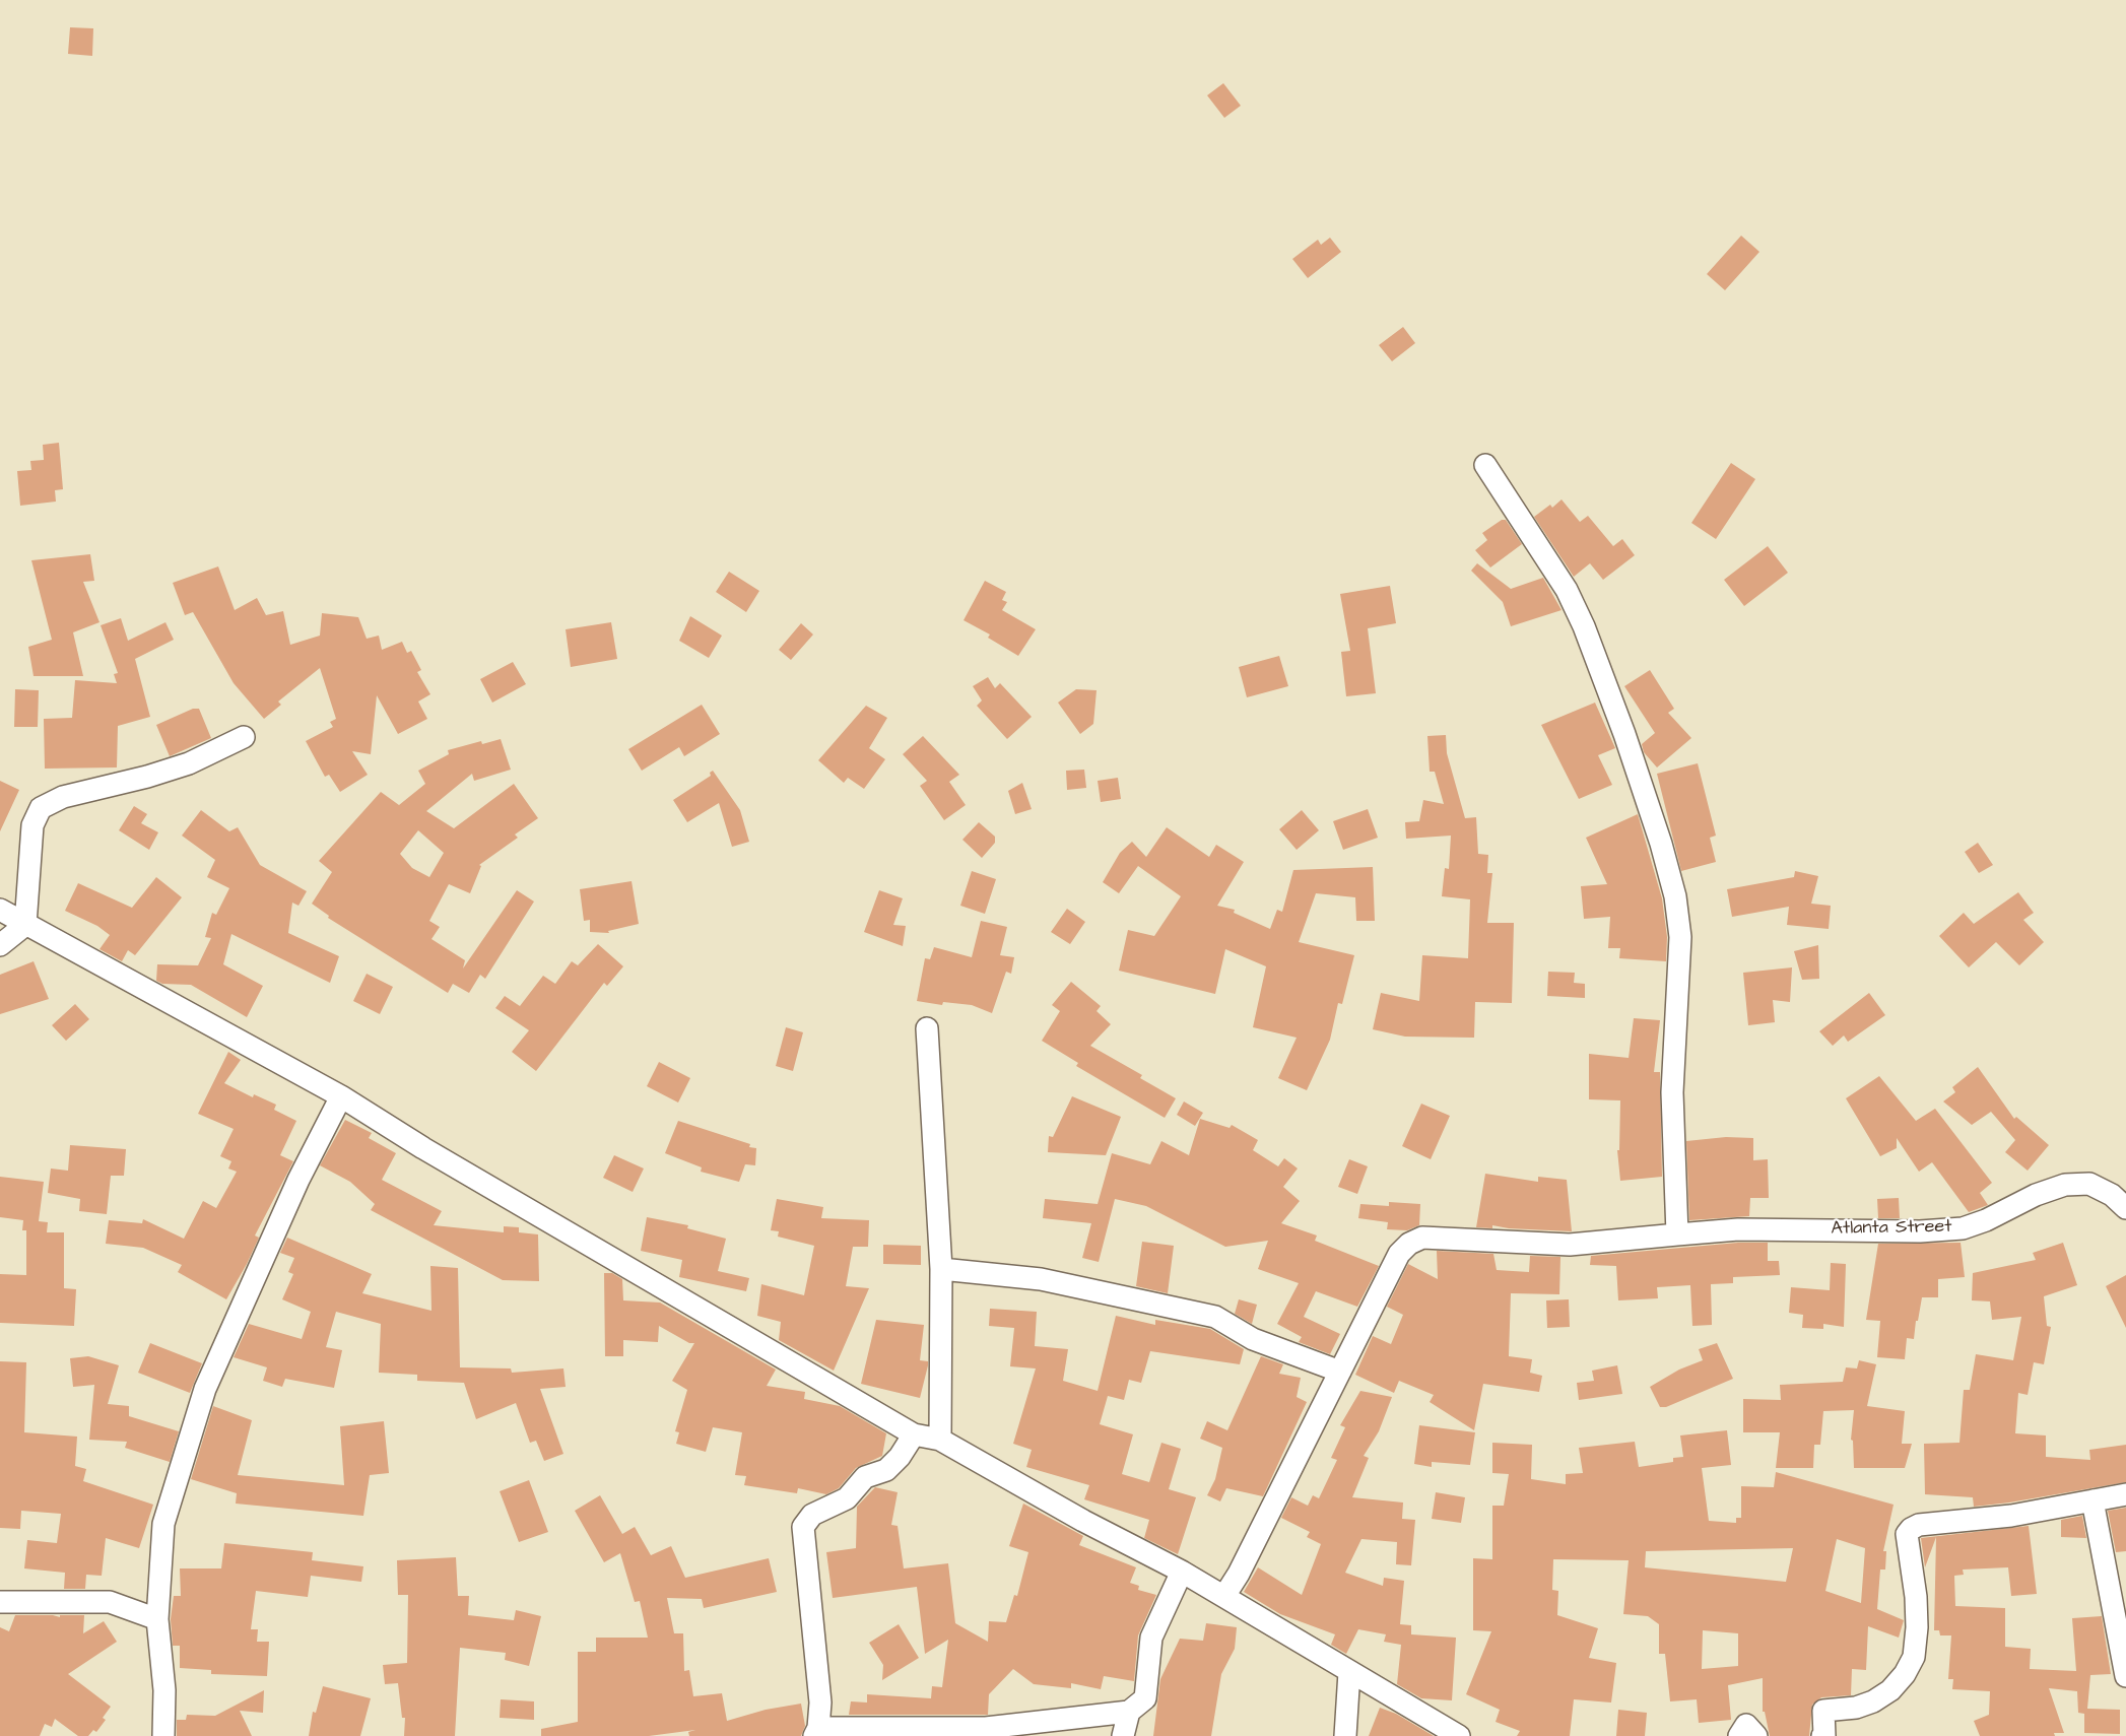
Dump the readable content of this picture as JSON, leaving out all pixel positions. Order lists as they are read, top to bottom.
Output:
{
  "streets": {
    "street": ["Atlanta Street"]
  }
}
